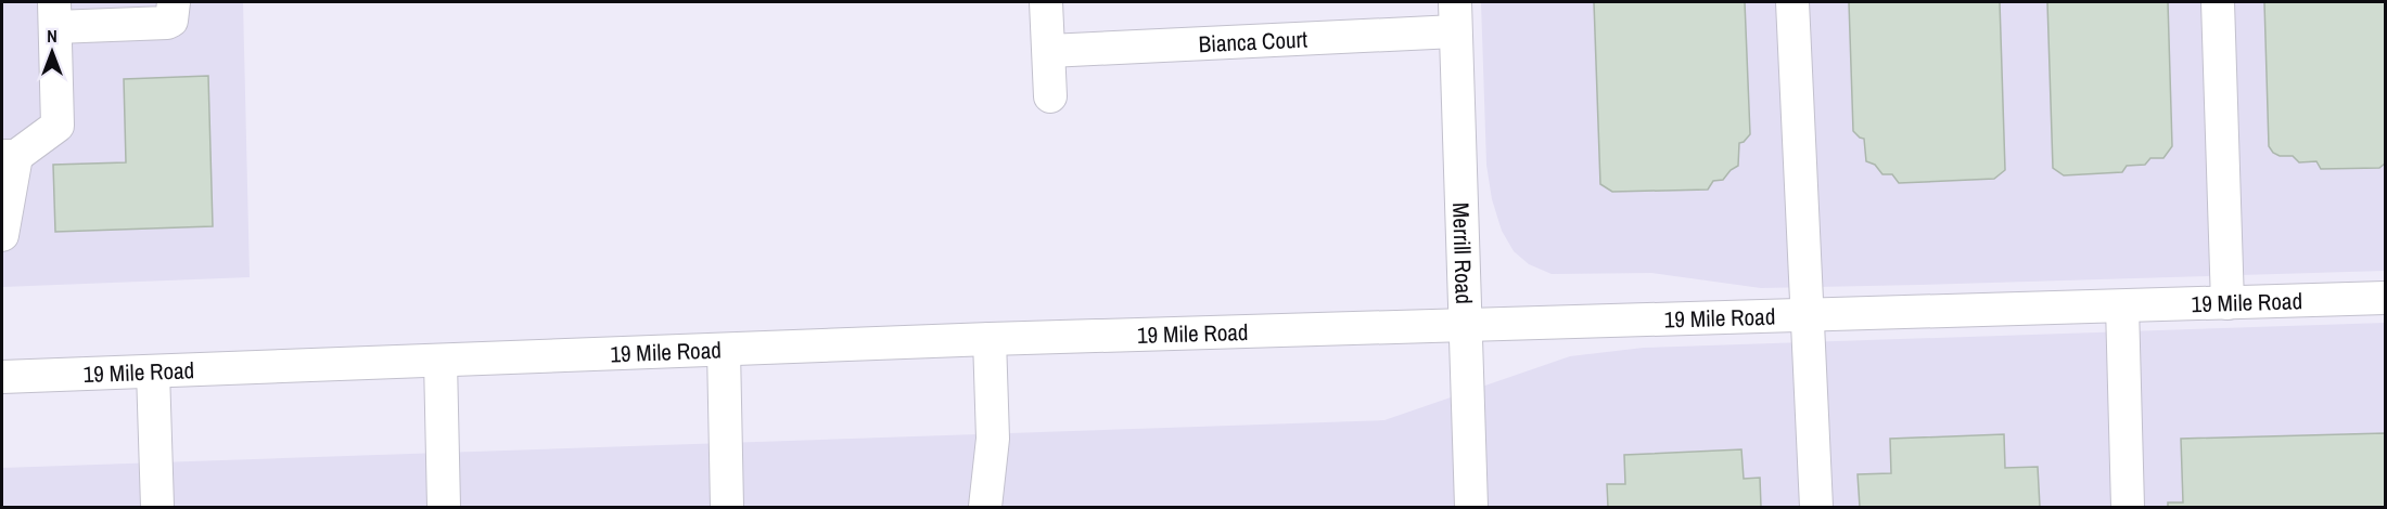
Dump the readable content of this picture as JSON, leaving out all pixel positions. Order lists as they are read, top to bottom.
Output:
{
  "streets": {
    "street": ["Bianca Court", "Merrill Road", "19 Mile Road"]
  },
  "crossings": [
    ["Bianca Court", "Merrill Road"],
    ["Merrill Road", "19 Mile Road"]
  ],
  "north": "top"
}
